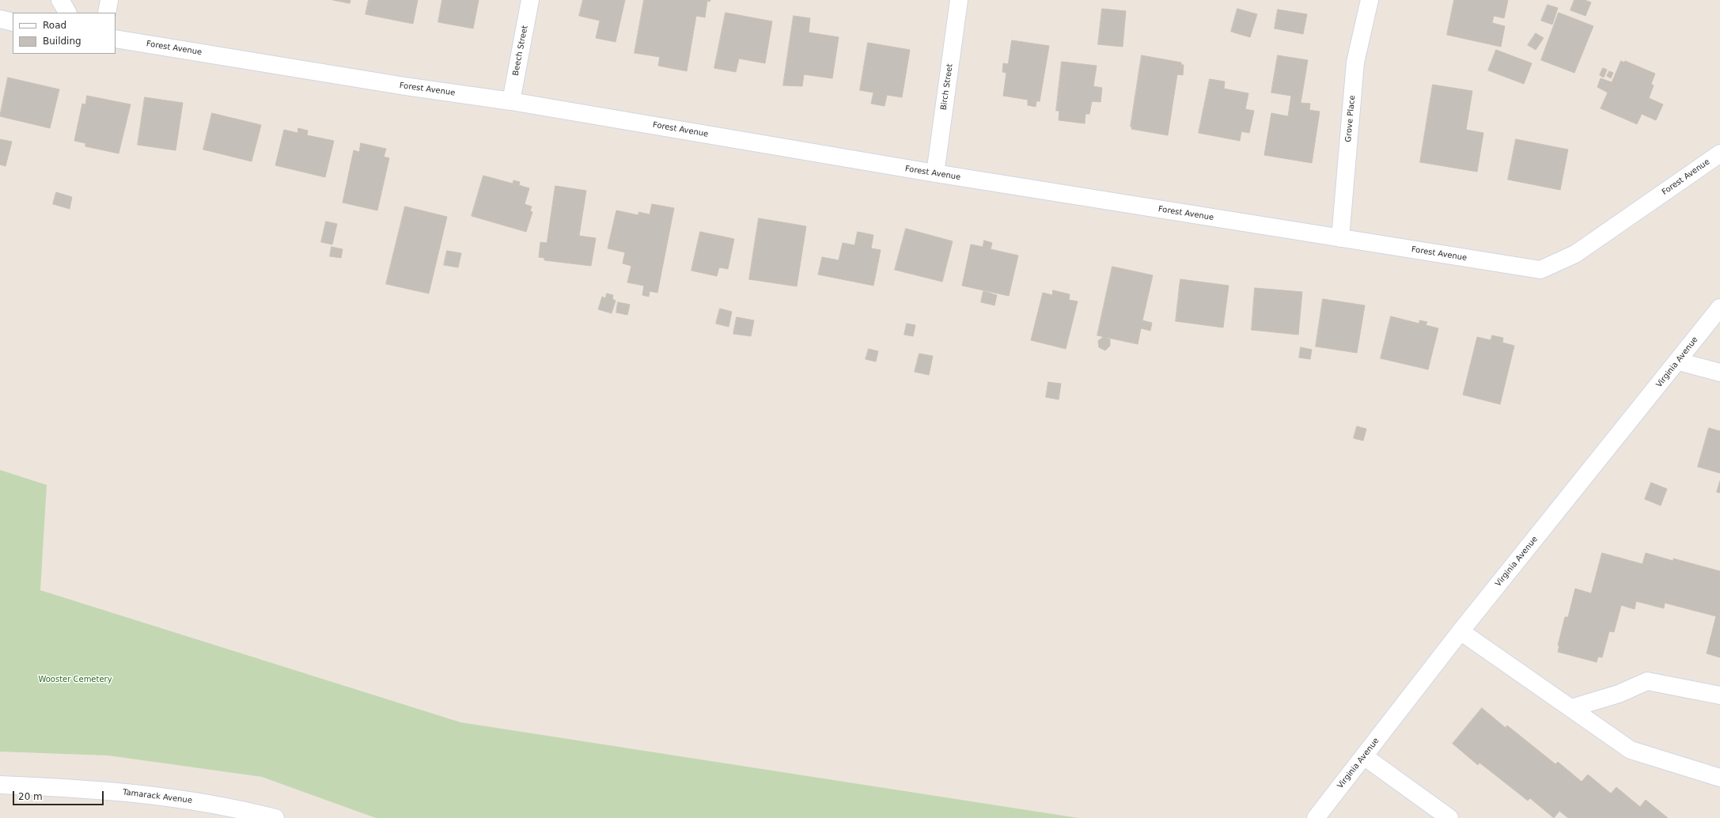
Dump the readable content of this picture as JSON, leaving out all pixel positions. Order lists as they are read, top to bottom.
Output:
{
  "streets": {
    "street": [
      "Forest Avenue",
      "Beech Street",
      "Birch Street",
      "Grove Place",
      "Virginia Avenue",
      "Tamarack Avenue"
    ]
  },
  "crossings": [
    ["Forest Avenue", "Beech Street"],
    ["Forest Avenue", "Birch Street"],
    ["Forest Avenue", "Grove Place"]
  ],
  "parks": ["Wooster Cemetery"],
  "legend": ["Road", "Building"],
  "scale_bar": "20 m"
}
